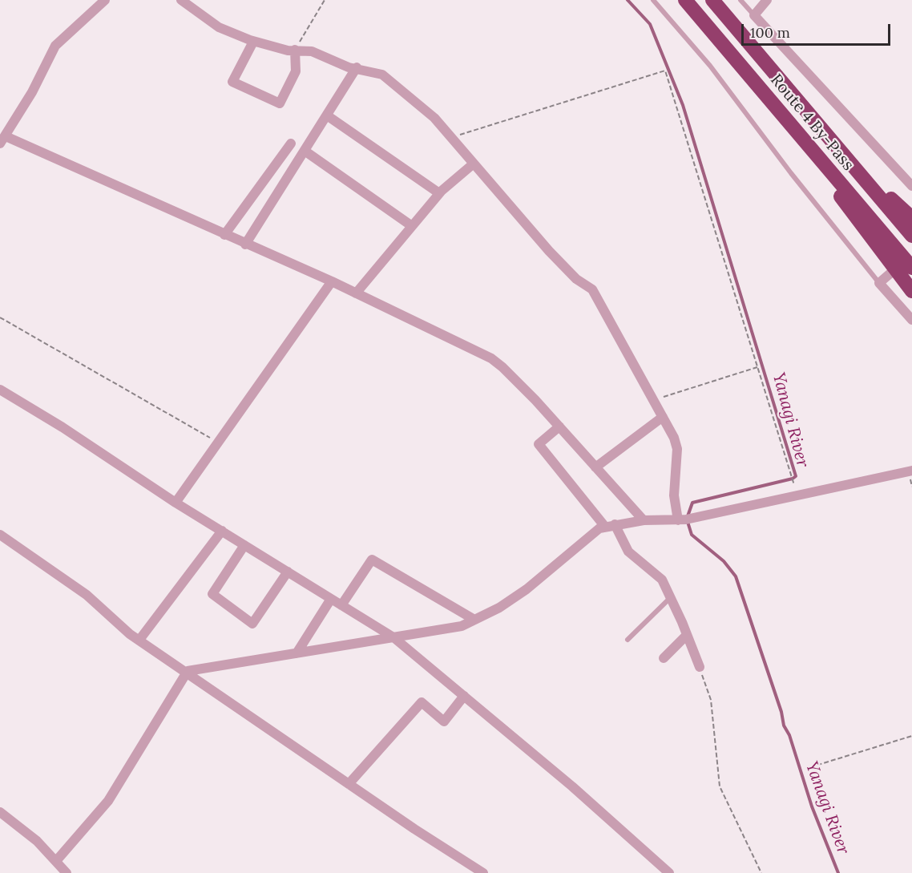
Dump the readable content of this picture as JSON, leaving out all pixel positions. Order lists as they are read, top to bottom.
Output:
{
  "streets": {
    "highway": ["Route 4 By-Pass"]
  },
  "water": ["Yanagi River"],
  "scale_bar": "100 m"
}
